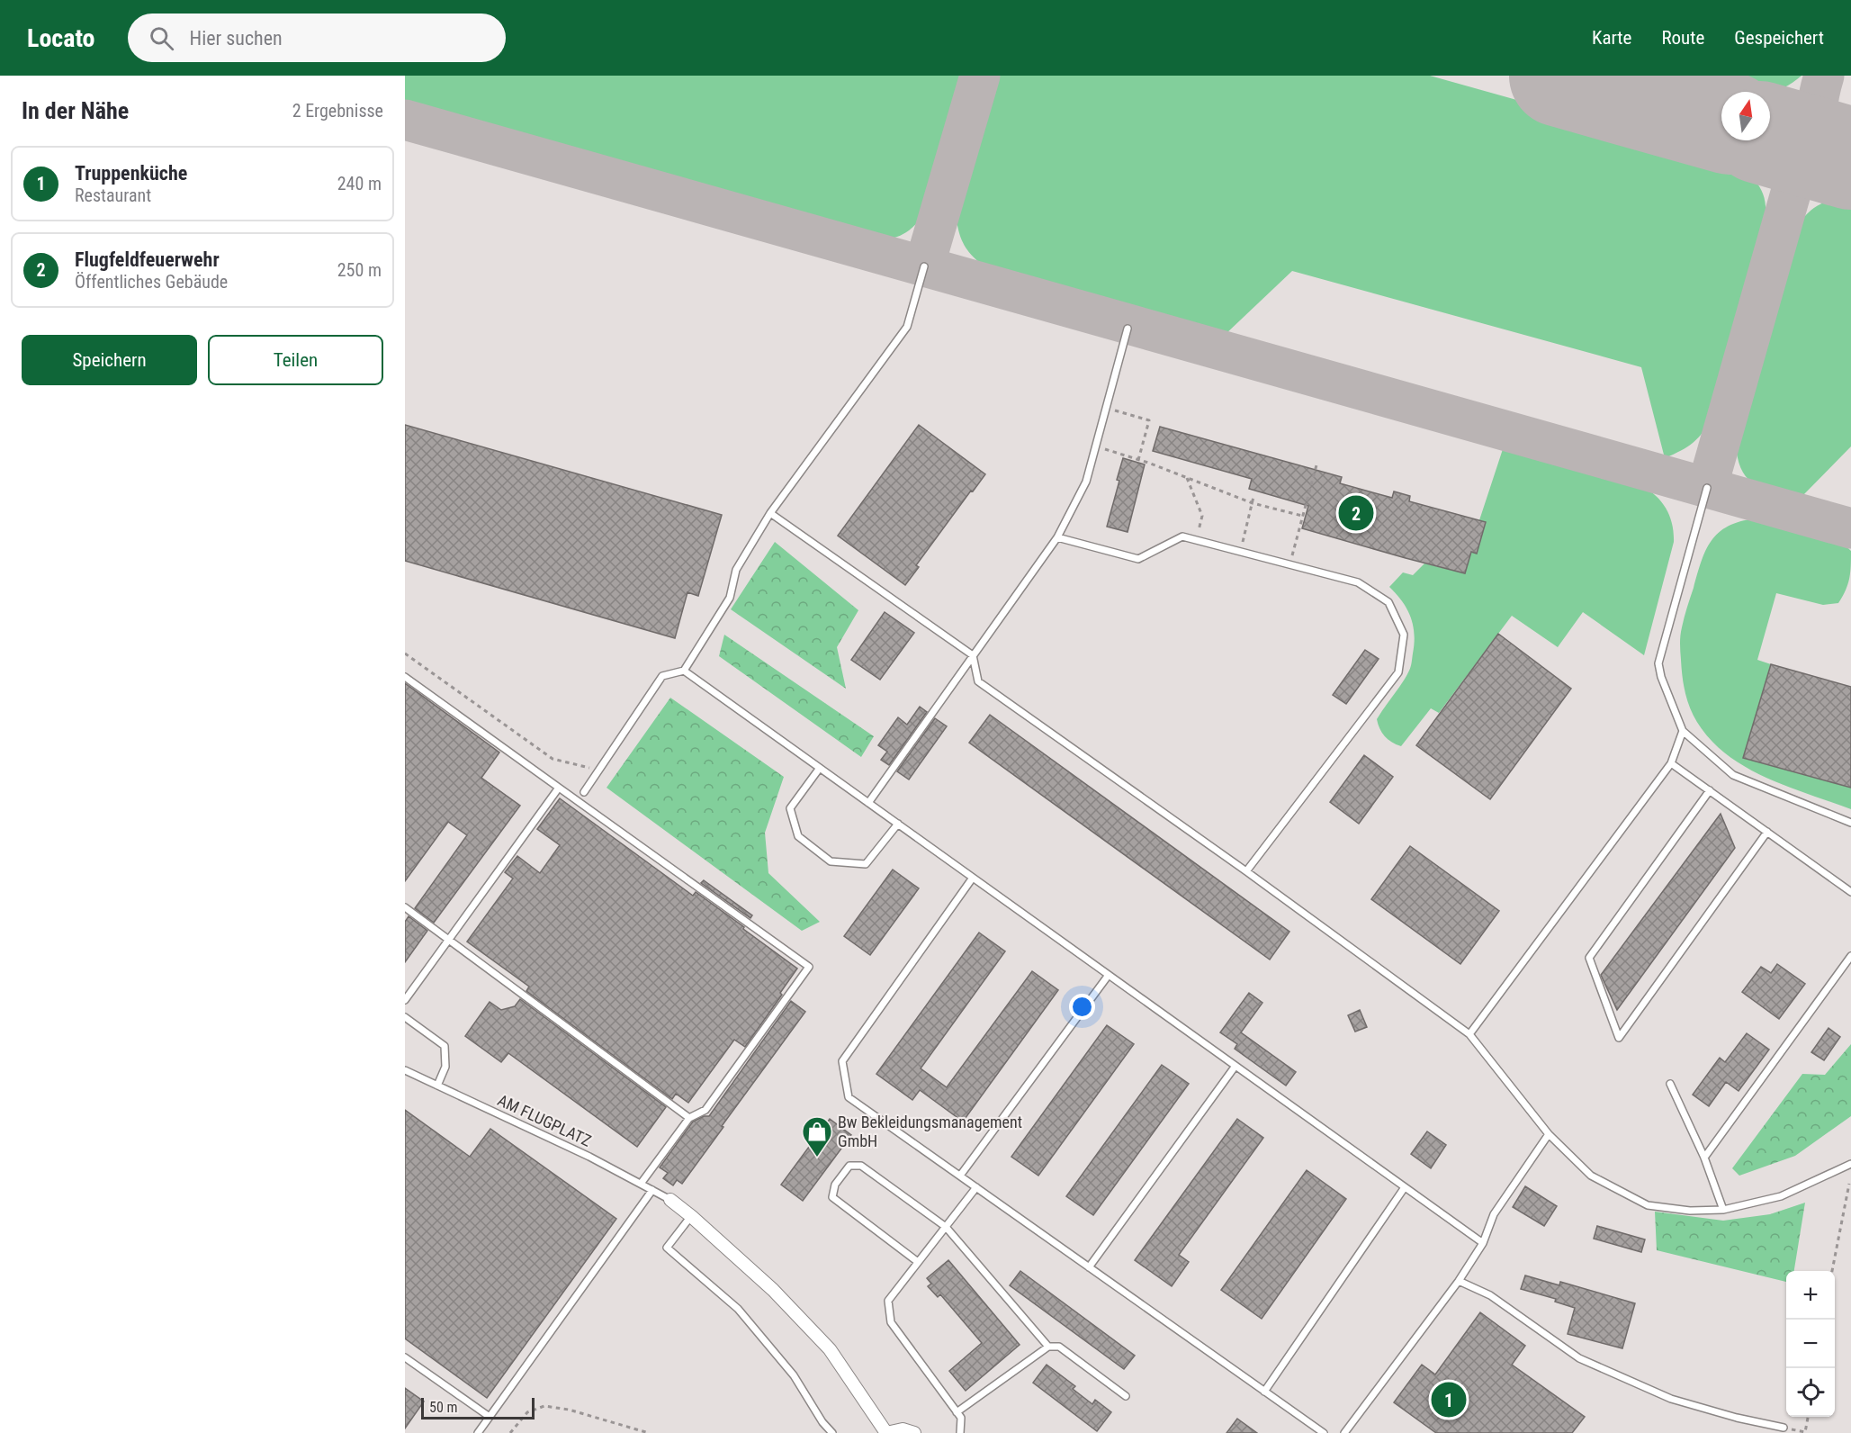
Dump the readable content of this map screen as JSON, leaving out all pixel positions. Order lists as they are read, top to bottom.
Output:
{
  "streets": {
    "lane": ["AM FLUGPLATZ"]
  },
  "places": {
    "shop": ["Bw Bekleidungsmanagement GmbH"]
  },
  "scale_bar": "50 m",
  "north": "top",
  "page": {
    "header": "Locato",
    "search": "Hier suchen",
    "nav": ["Karte", "Route", "Gespeichert"],
    "heading": ["In der Nähe", "2 Ergebnisse"],
    "list": [
      {
        "mark": "1",
        "name": "Truppenküche",
        "note": "Restaurant",
        "value": "240 m"
      },
      {
        "mark": "2",
        "name": "Flugfeldfeuerwehr",
        "note": "Öffentliches Gebäude",
        "value": "250 m"
      }
    ],
    "buttons": ["Speichern", "Teilen"],
    "pins": ["2", "1"],
    "map_buttons": ["+", "−"],
    "scale": "50 m"
  }
}
